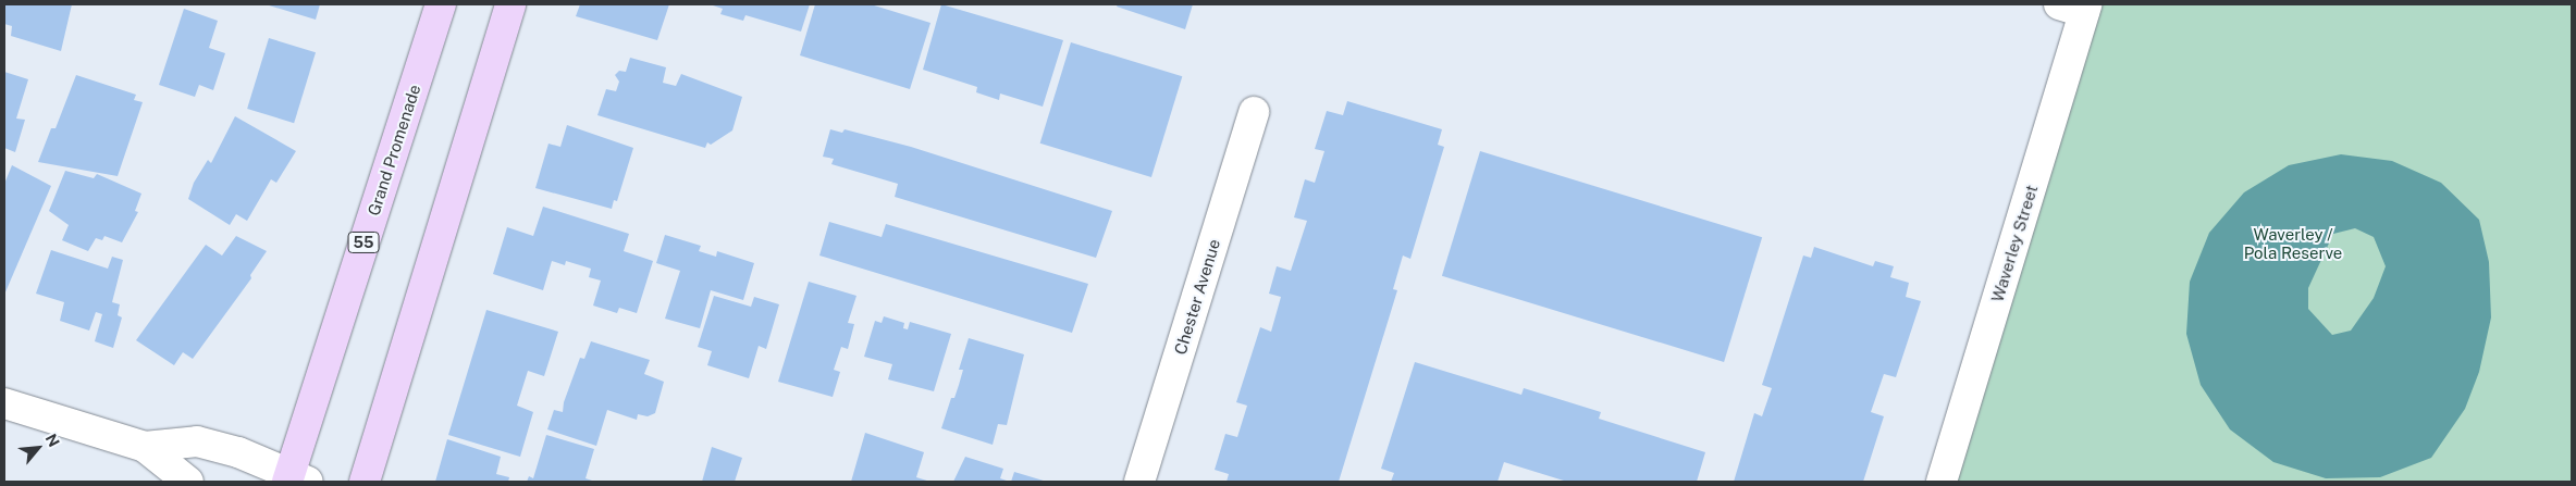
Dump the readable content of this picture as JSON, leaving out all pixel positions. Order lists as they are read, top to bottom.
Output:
{
  "streets": {
    "main road": ["Grand Promenade", "55"],
    "street": ["Waverley Street", "Chester Avenue"]
  },
  "parks": ["Waverley / Pola Reserve"],
  "north": "top right"
}
